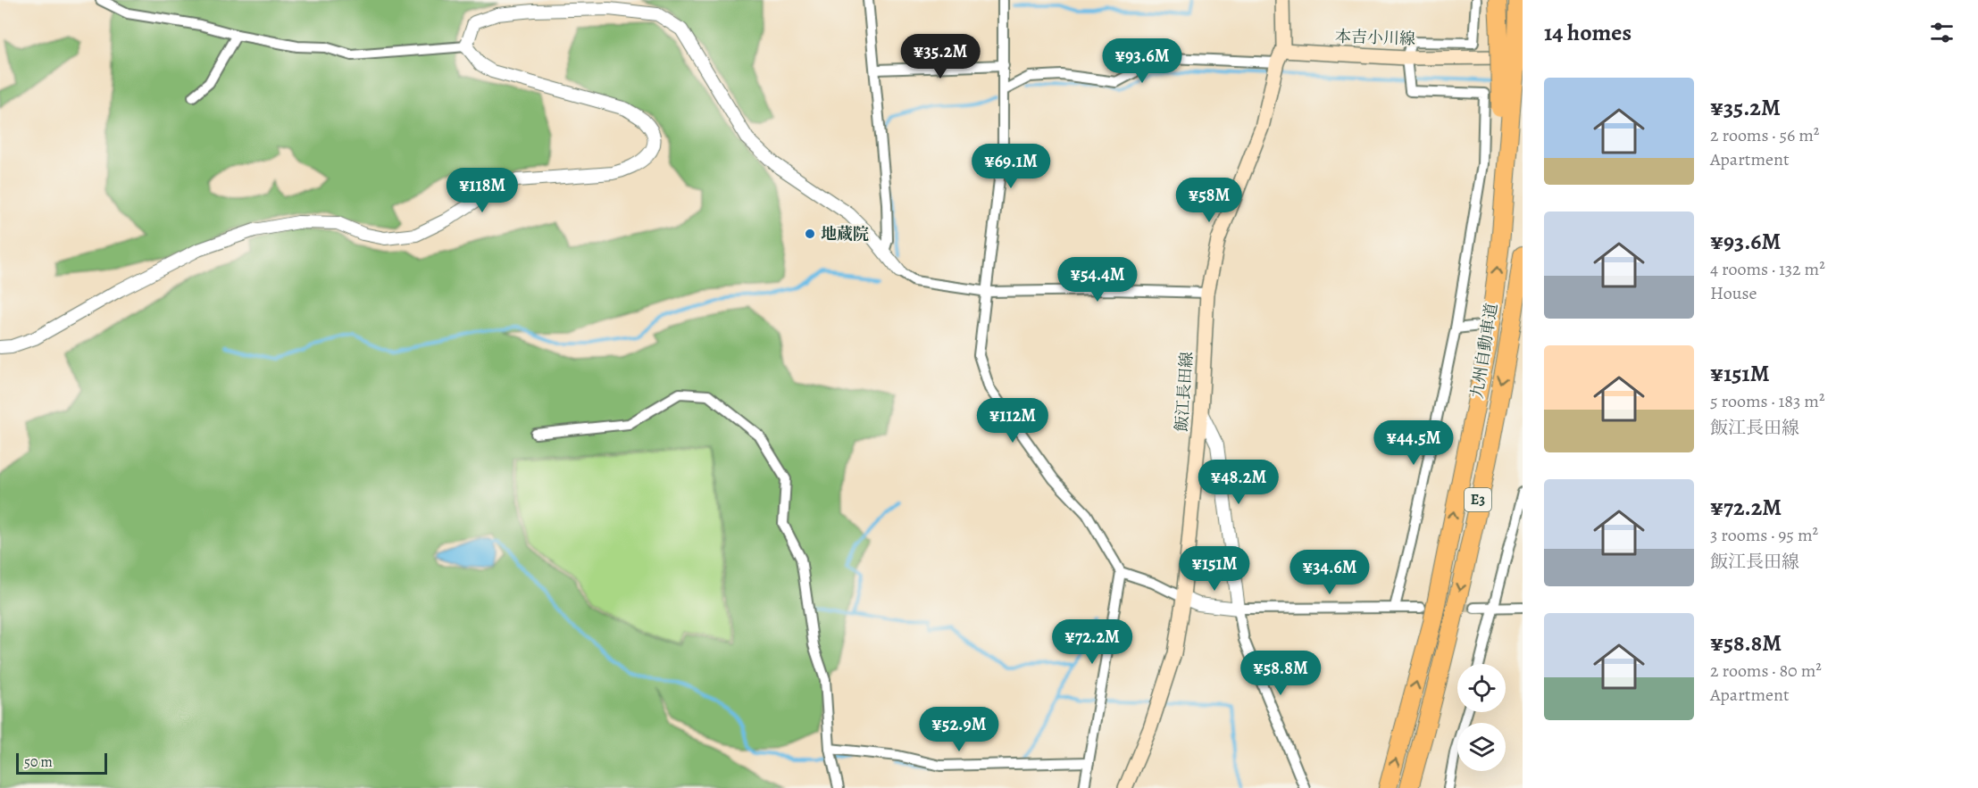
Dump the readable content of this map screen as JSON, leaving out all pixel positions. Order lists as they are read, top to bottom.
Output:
{
  "streets": {
    "highway": ["九州自動車道", "E3"],
    "main road": ["本吉小川線", "飯江長田線"]
  },
  "crossings": [
    ["本吉小川線", "飯江長田線"]
  ],
  "places": ["地蔵院"],
  "scale_bar": "50 m",
  "page": {
    "heading": "14 homes",
    "price": [
      "¥35.2M",
      "¥93.6M",
      "¥69.1M",
      "¥118M",
      "¥58M",
      "¥54.4M",
      "¥112M",
      "¥44.5M",
      "¥48.2M",
      "¥151M",
      "¥34.6M",
      "¥72.2M",
      "¥58.8M",
      "¥52.9M"
    ],
    "list": [
      {
        "name": "¥35.2M",
        "note": "2 rooms · 56 m² · Apartment"
      },
      {
        "name": "¥93.6M",
        "note": "4 rooms · 132 m² · House"
      },
      {
        "name": "¥151M",
        "note": "5 rooms · 183 m² · 飯江長田線"
      },
      {
        "name": "¥72.2M",
        "note": "3 rooms · 95 m² · 飯江長田線"
      },
      {
        "name": "¥58.8M",
        "note": "2 rooms · 80 m² · Apartment"
      }
    ],
    "scale": "50 m"
  }
}
